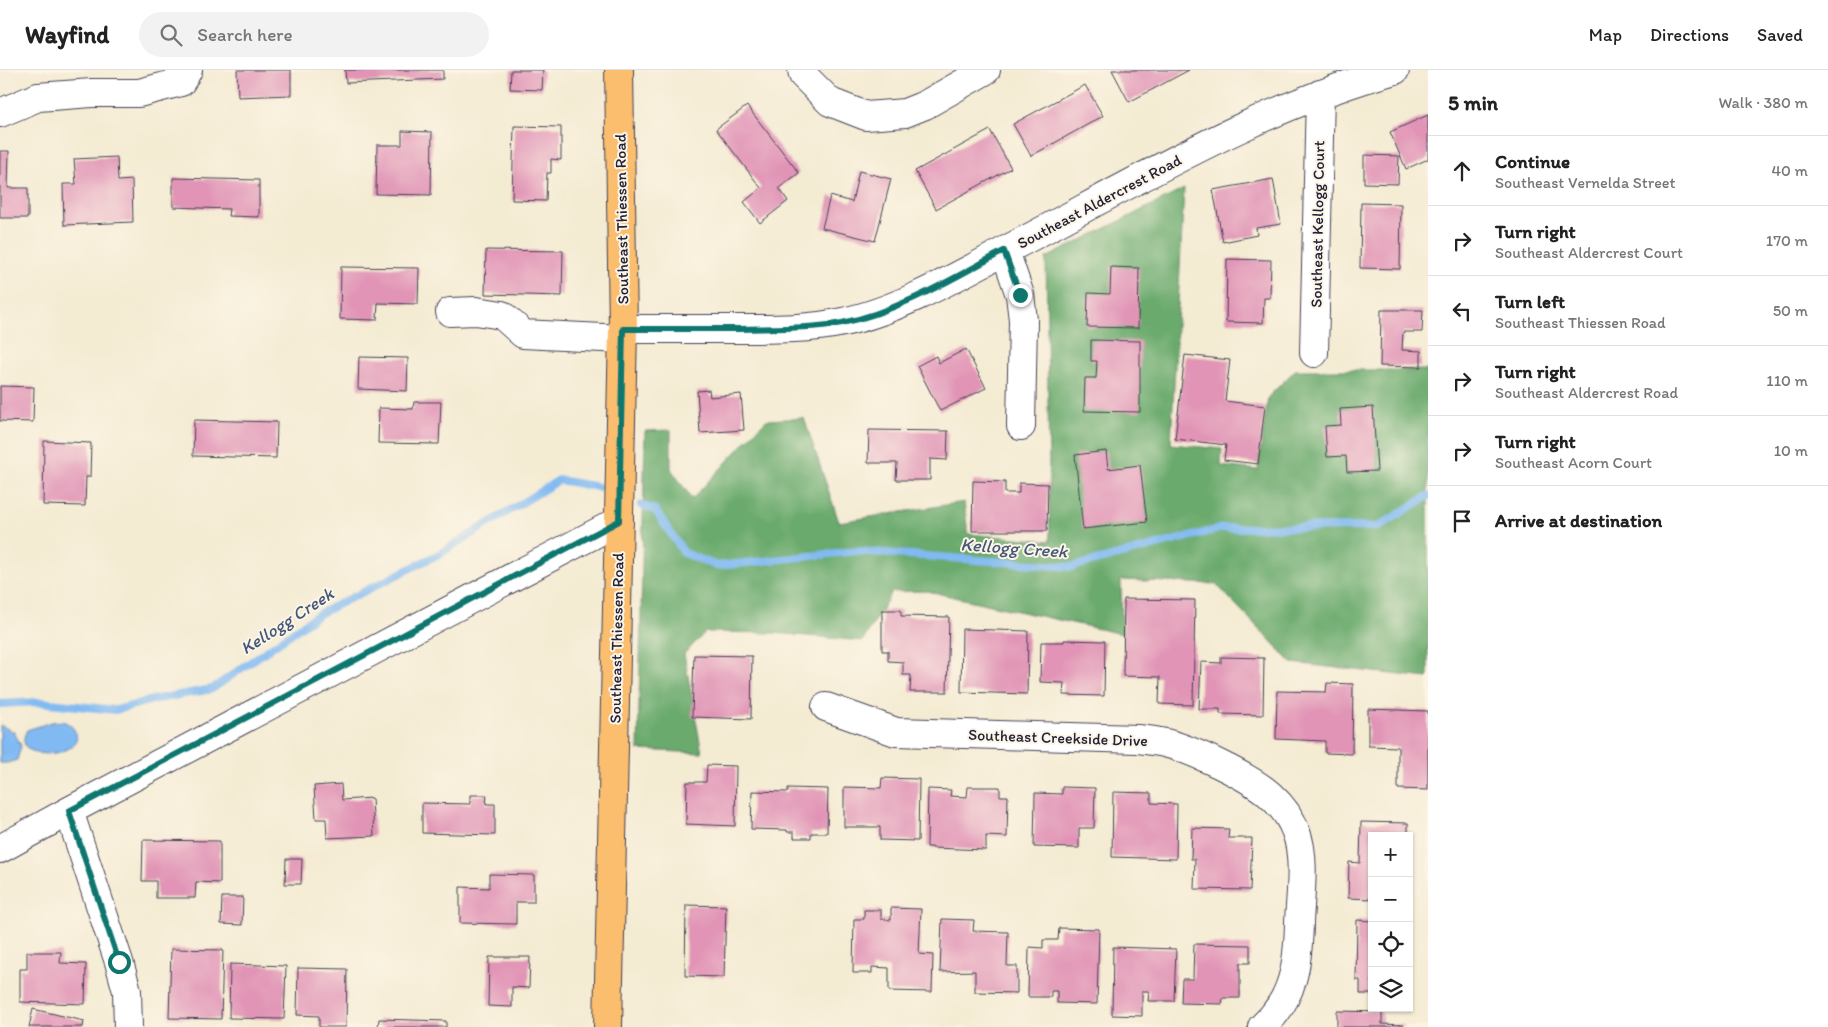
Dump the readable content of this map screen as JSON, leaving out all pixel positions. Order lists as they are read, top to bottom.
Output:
{
  "streets": {
    "main road": ["Southeast Thiessen Road"],
    "street": ["Southeast Aldercrest Road", "Southeast Kellogg Court", "Southeast Creekside Drive"]
  },
  "crossings": [
    ["Southeast Aldercrest Road", "Southeast Thiessen Road"],
    ["Southeast Aldercrest Road", "Southeast Kellogg Court"]
  ],
  "water": ["Kellogg Creek"],
  "page": {
    "header": "Wayfind",
    "search": "Search here",
    "nav": ["Map", "Directions", "Saved"],
    "heading": ["5 min", "Walk · 380 m"],
    "list": [
      ["Continue", "Southeast Vernelda Street", "40 m"],
      ["Turn right", "Southeast Aldercrest Court", "170 m"],
      ["Turn left", "Southeast Thiessen Road", "50 m"],
      ["Turn right", "Southeast Aldercrest Road", "110 m"],
      ["Turn right", "Southeast Acorn Court", "10 m"],
      "Arrive at destination"
    ],
    "map_buttons": ["+", "−"]
  }
}
